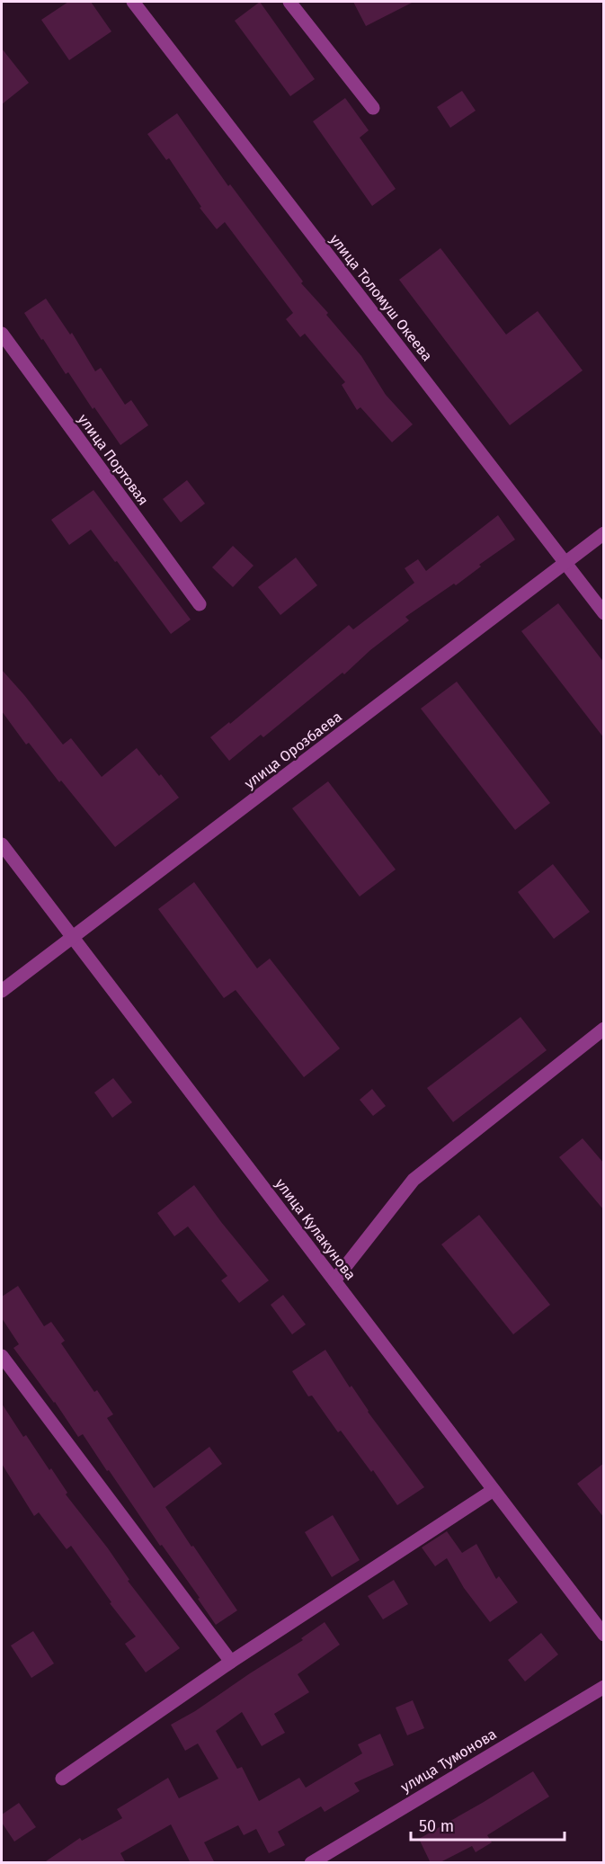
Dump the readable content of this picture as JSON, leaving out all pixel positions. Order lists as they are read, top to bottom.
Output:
{
  "streets": {
    "street": [
      "улица Толомуш Океева",
      "улица Портовая",
      "улица Орозбаева",
      "улица Кулакунова",
      "улица Тумонова"
    ]
  },
  "crossings": [
    ["улица Толомуш Океева", "улица Орозбаева"],
    ["улица Орозбаева", "улица Кулакунова"]
  ],
  "scale_bar": "50 m"
}
